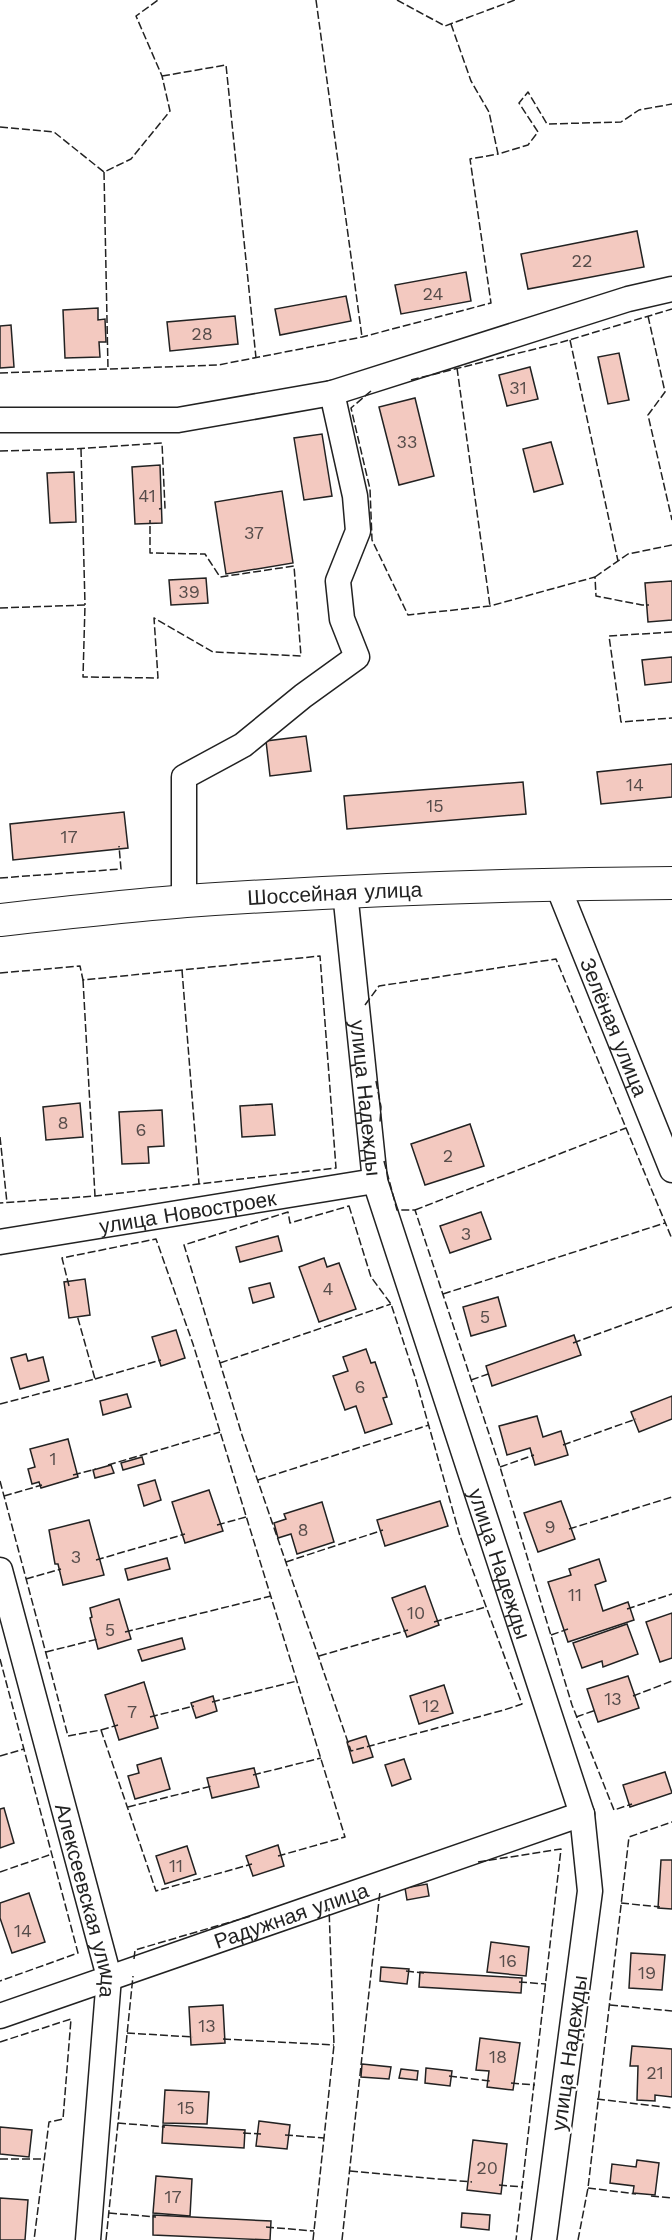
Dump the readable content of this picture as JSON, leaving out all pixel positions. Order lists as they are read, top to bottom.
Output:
{
  "streets": {
    "main road": ["Шоссейная улица"],
    "street": [
      "Зелёная улица",
      "улица Надежды",
      "улица Новостроек",
      "Алексеевская улица",
      "Радужная улица"
    ]
  },
  "crossings": [
    ["Шоссейная улица", "Зелёная улица"],
    ["Шоссейная улица", "улица Надежды"],
    ["улица Надежды", "улица Новостроек"],
    ["улица Надежды", "Радужная улица"],
    ["Алексеевская улица", "Радужная улица"]
  ],
  "house_numbers": [
    "22",
    "24",
    "28",
    "31",
    "33",
    "41",
    "37",
    "39",
    "14",
    "15",
    "17",
    "8",
    "6",
    "2",
    "3",
    "4",
    "5",
    "6",
    "1",
    "9",
    "8",
    "3",
    "11",
    "10",
    "5",
    "13",
    "12",
    "7",
    "11",
    "14",
    "16",
    "19",
    "13",
    "18",
    "21",
    "15",
    "20",
    "17"
  ]
}
